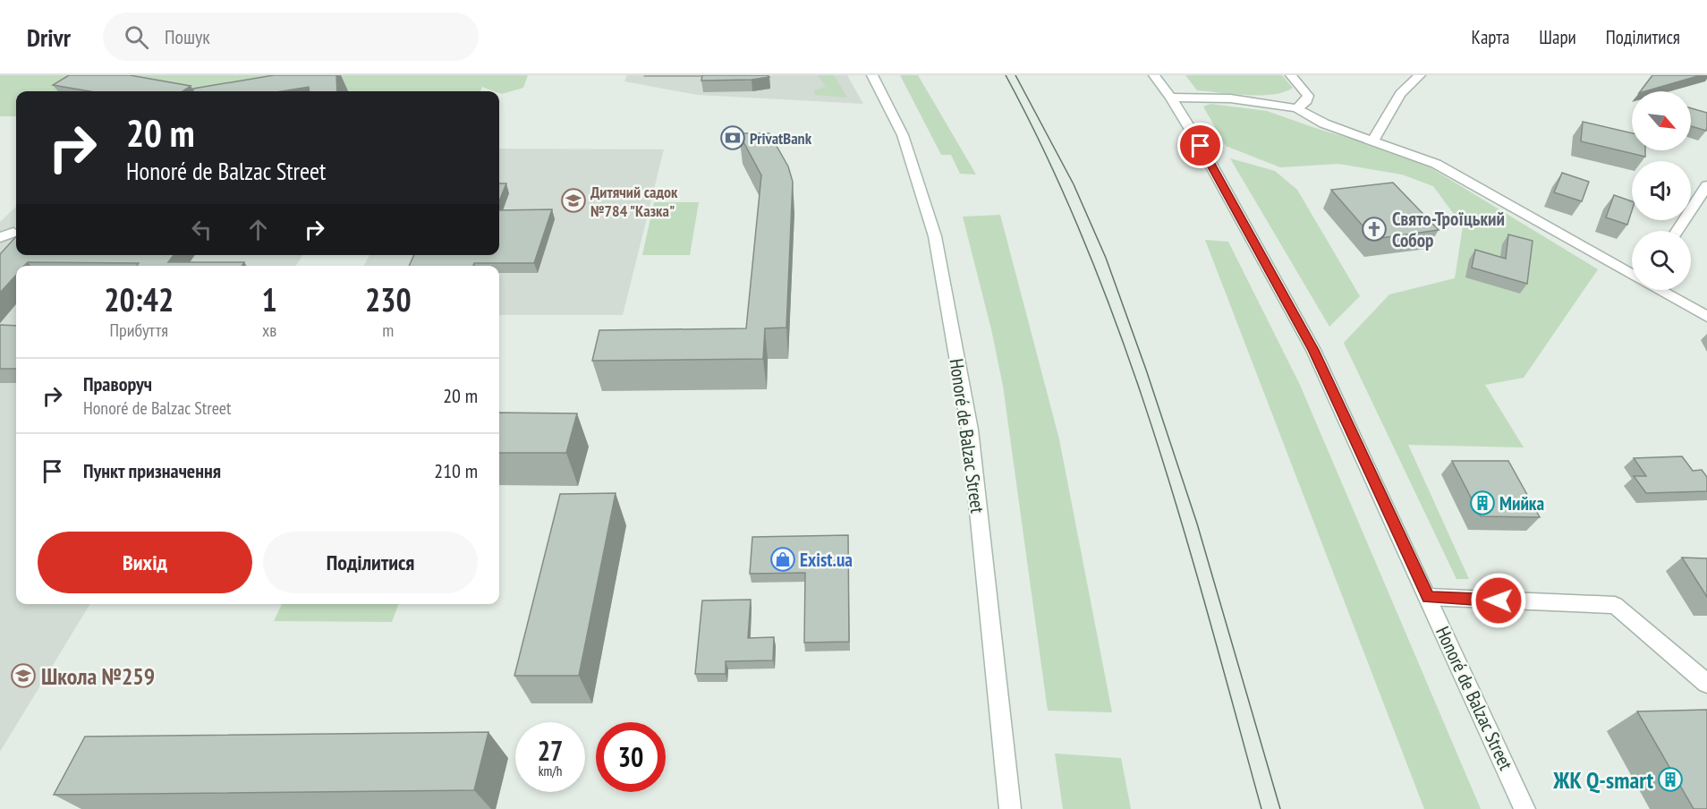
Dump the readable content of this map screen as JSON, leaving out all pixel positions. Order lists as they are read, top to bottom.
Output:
{
  "streets": {
    "street": ["Honoré de Balzac Street"]
  },
  "places": {
    "bank": ["PrivatBank"],
    "school or university": ["Дитячий садок №784 \"Казка\"", "Школа №259"],
    "church": ["Свято-Троїцький Собор"],
    "building": ["Мийка", "ЖК Q-smart"],
    "shop": ["Exist.ua"]
  },
  "north": "bottom right",
  "page": {
    "header": "Drivr",
    "search": "Пошук",
    "nav": ["Карта", "Шари", "Поділитися"],
    "turn": ["20 m", "Honoré de Balzac Street"],
    "eta": [
      "20:42",
      "Прибуття",
      "1",
      "хв",
      "230",
      "m"
    ],
    "list": [
      {
        "name": "Праворуч",
        "note": "Honoré de Balzac Street",
        "value": "20 m"
      },
      {
        "name": "Пункт призначення",
        "value": "210 m"
      }
    ],
    "buttons": ["Вихід", "Поділитися"],
    "speed": "27 km/h",
    "limit": "30"
  }
}
